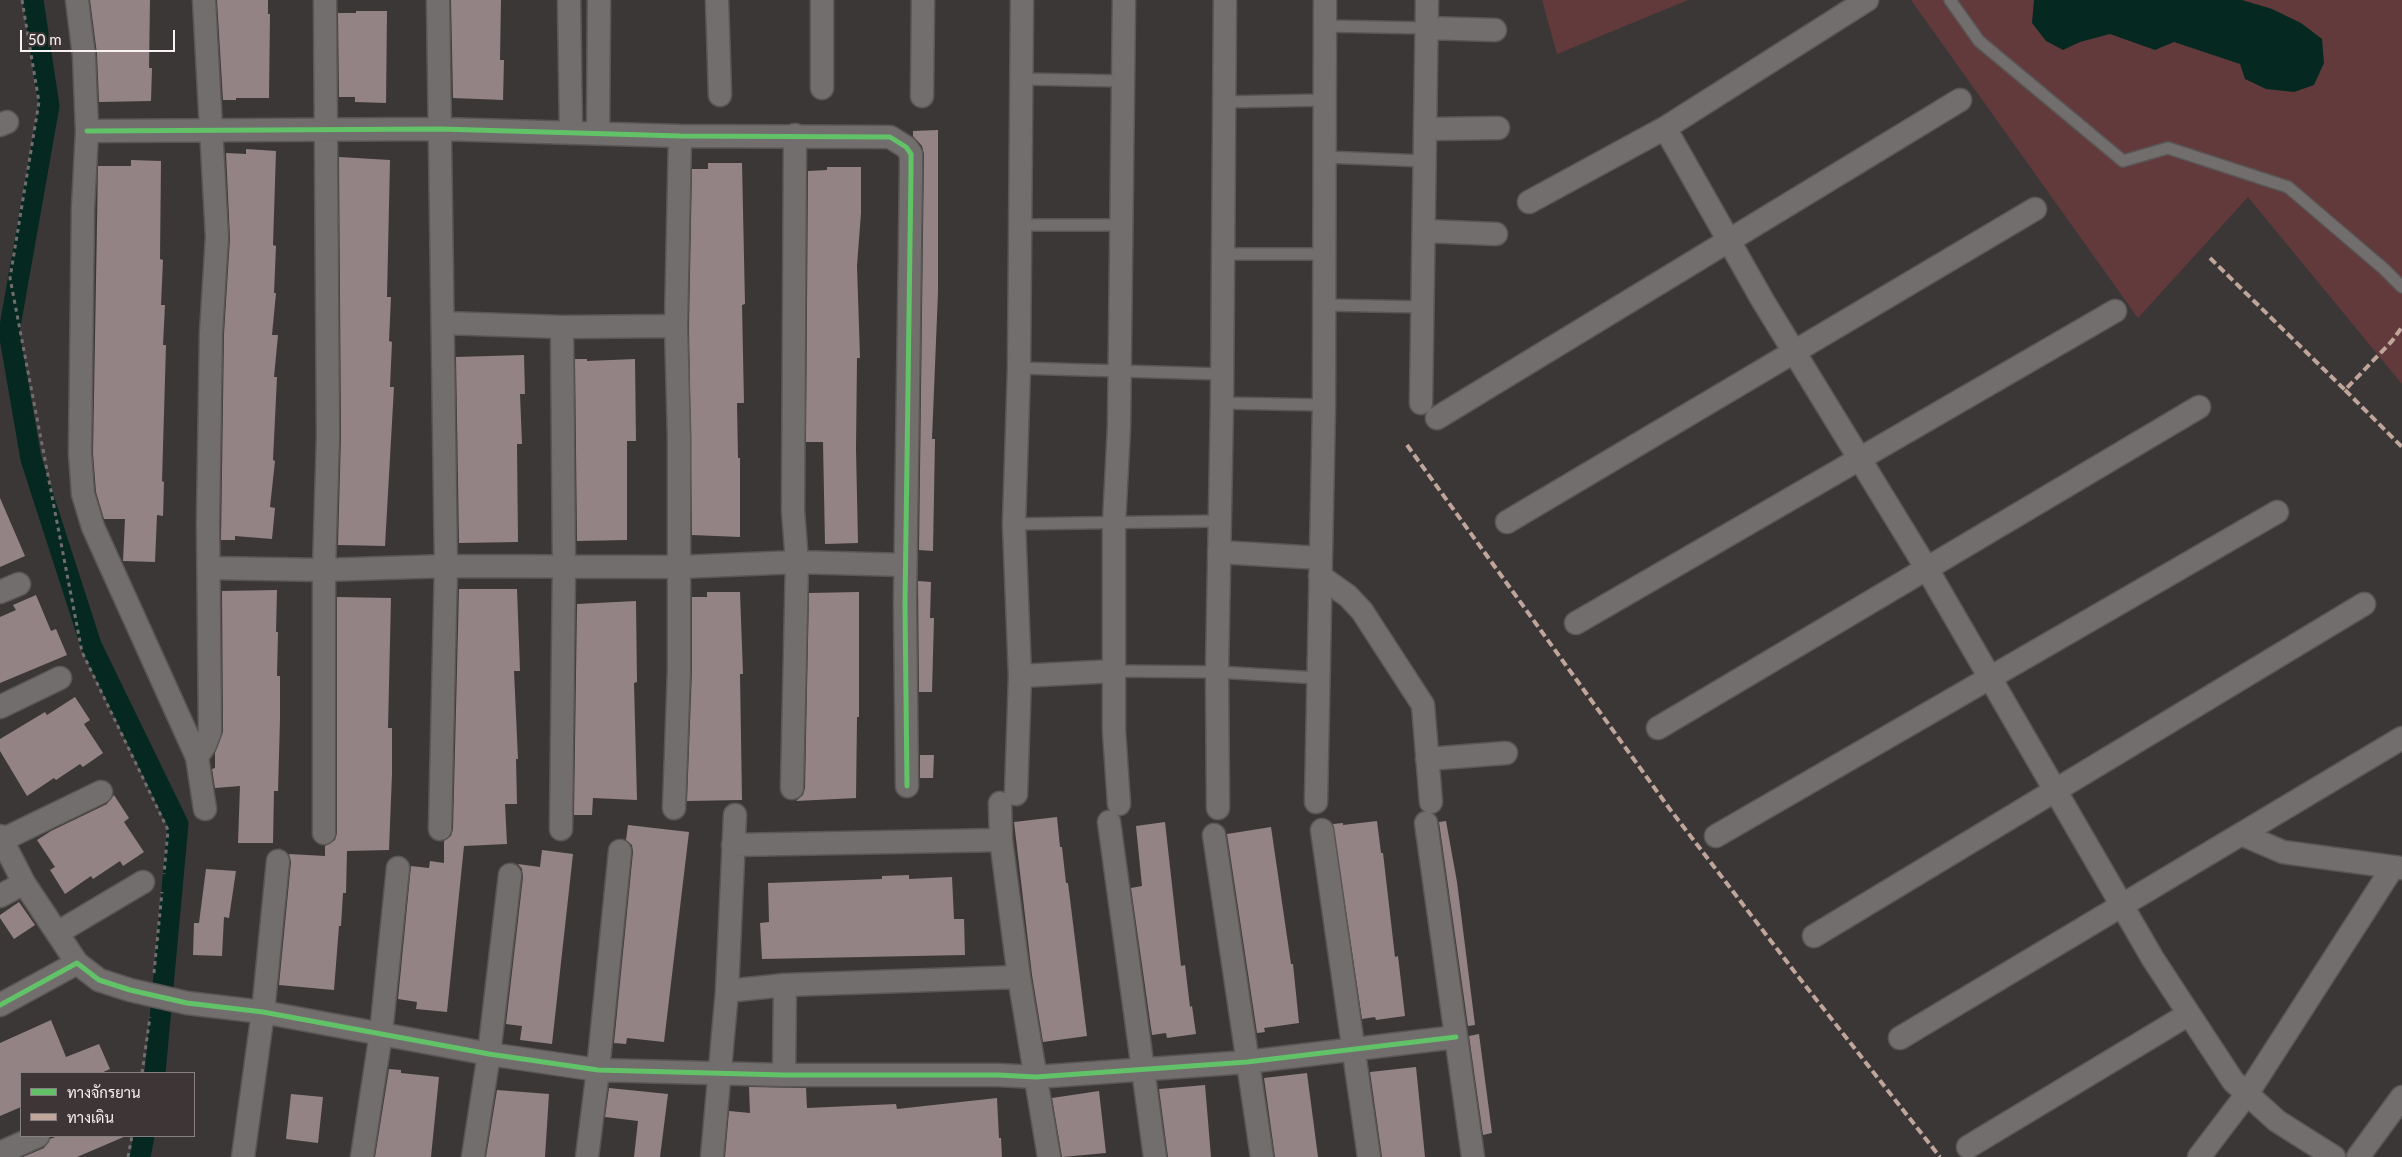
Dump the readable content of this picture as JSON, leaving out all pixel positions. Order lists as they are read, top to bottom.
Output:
{
  "legend": ["ทางจักรยาน", "ทางเดิน"],
  "scale_bar": "50 m"
}
